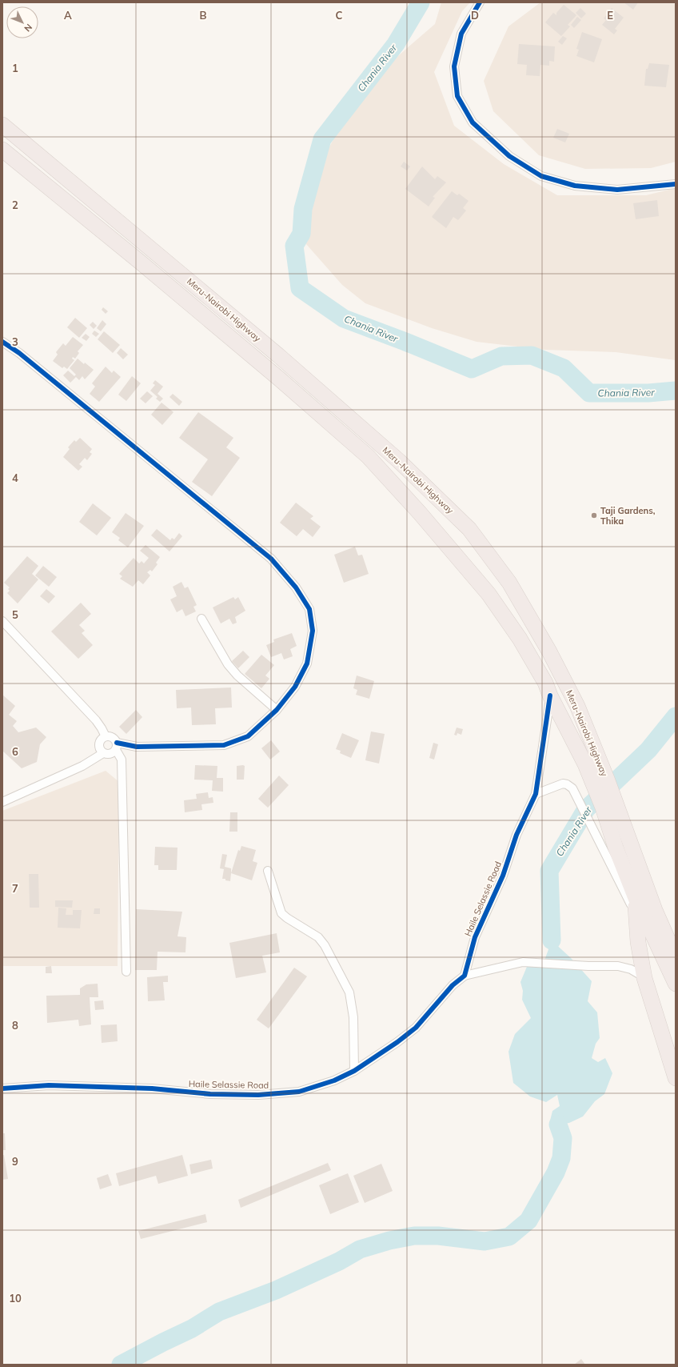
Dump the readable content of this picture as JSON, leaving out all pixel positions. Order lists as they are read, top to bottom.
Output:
{
  "streets": {
    "highway": ["Meru-Nairobi Highway"],
    "street": ["Haile Selassie Road"]
  },
  "crossings": [
    ["Meru-Nairobi Highway", "Haile Selassie Road"]
  ],
  "water": ["Chania River"],
  "places": ["Taji Gardens, Thika"],
  "north": "bottom right",
  "grid": {
    "columns": [
      "A",
      "B",
      "C",
      "D",
      "E"
    ],
    "rows": [
      "1",
      "2",
      "3",
      "4",
      "5",
      "6",
      "7",
      "8",
      "9",
      "10"
    ]
  }
}
